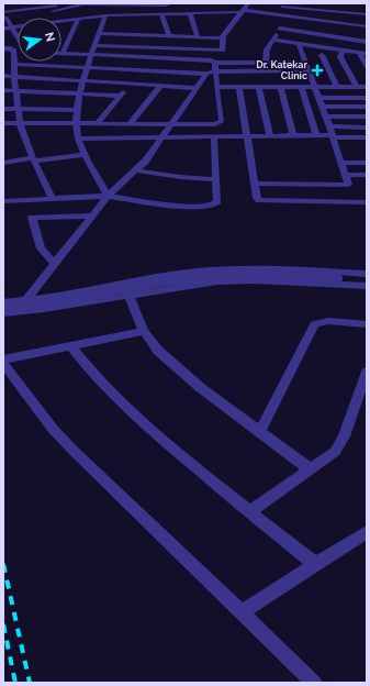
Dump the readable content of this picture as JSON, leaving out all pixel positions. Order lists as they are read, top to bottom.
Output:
{
  "places": {
    "health": ["Dr. Katekar Clinic"]
  },
  "north": "right"
}
